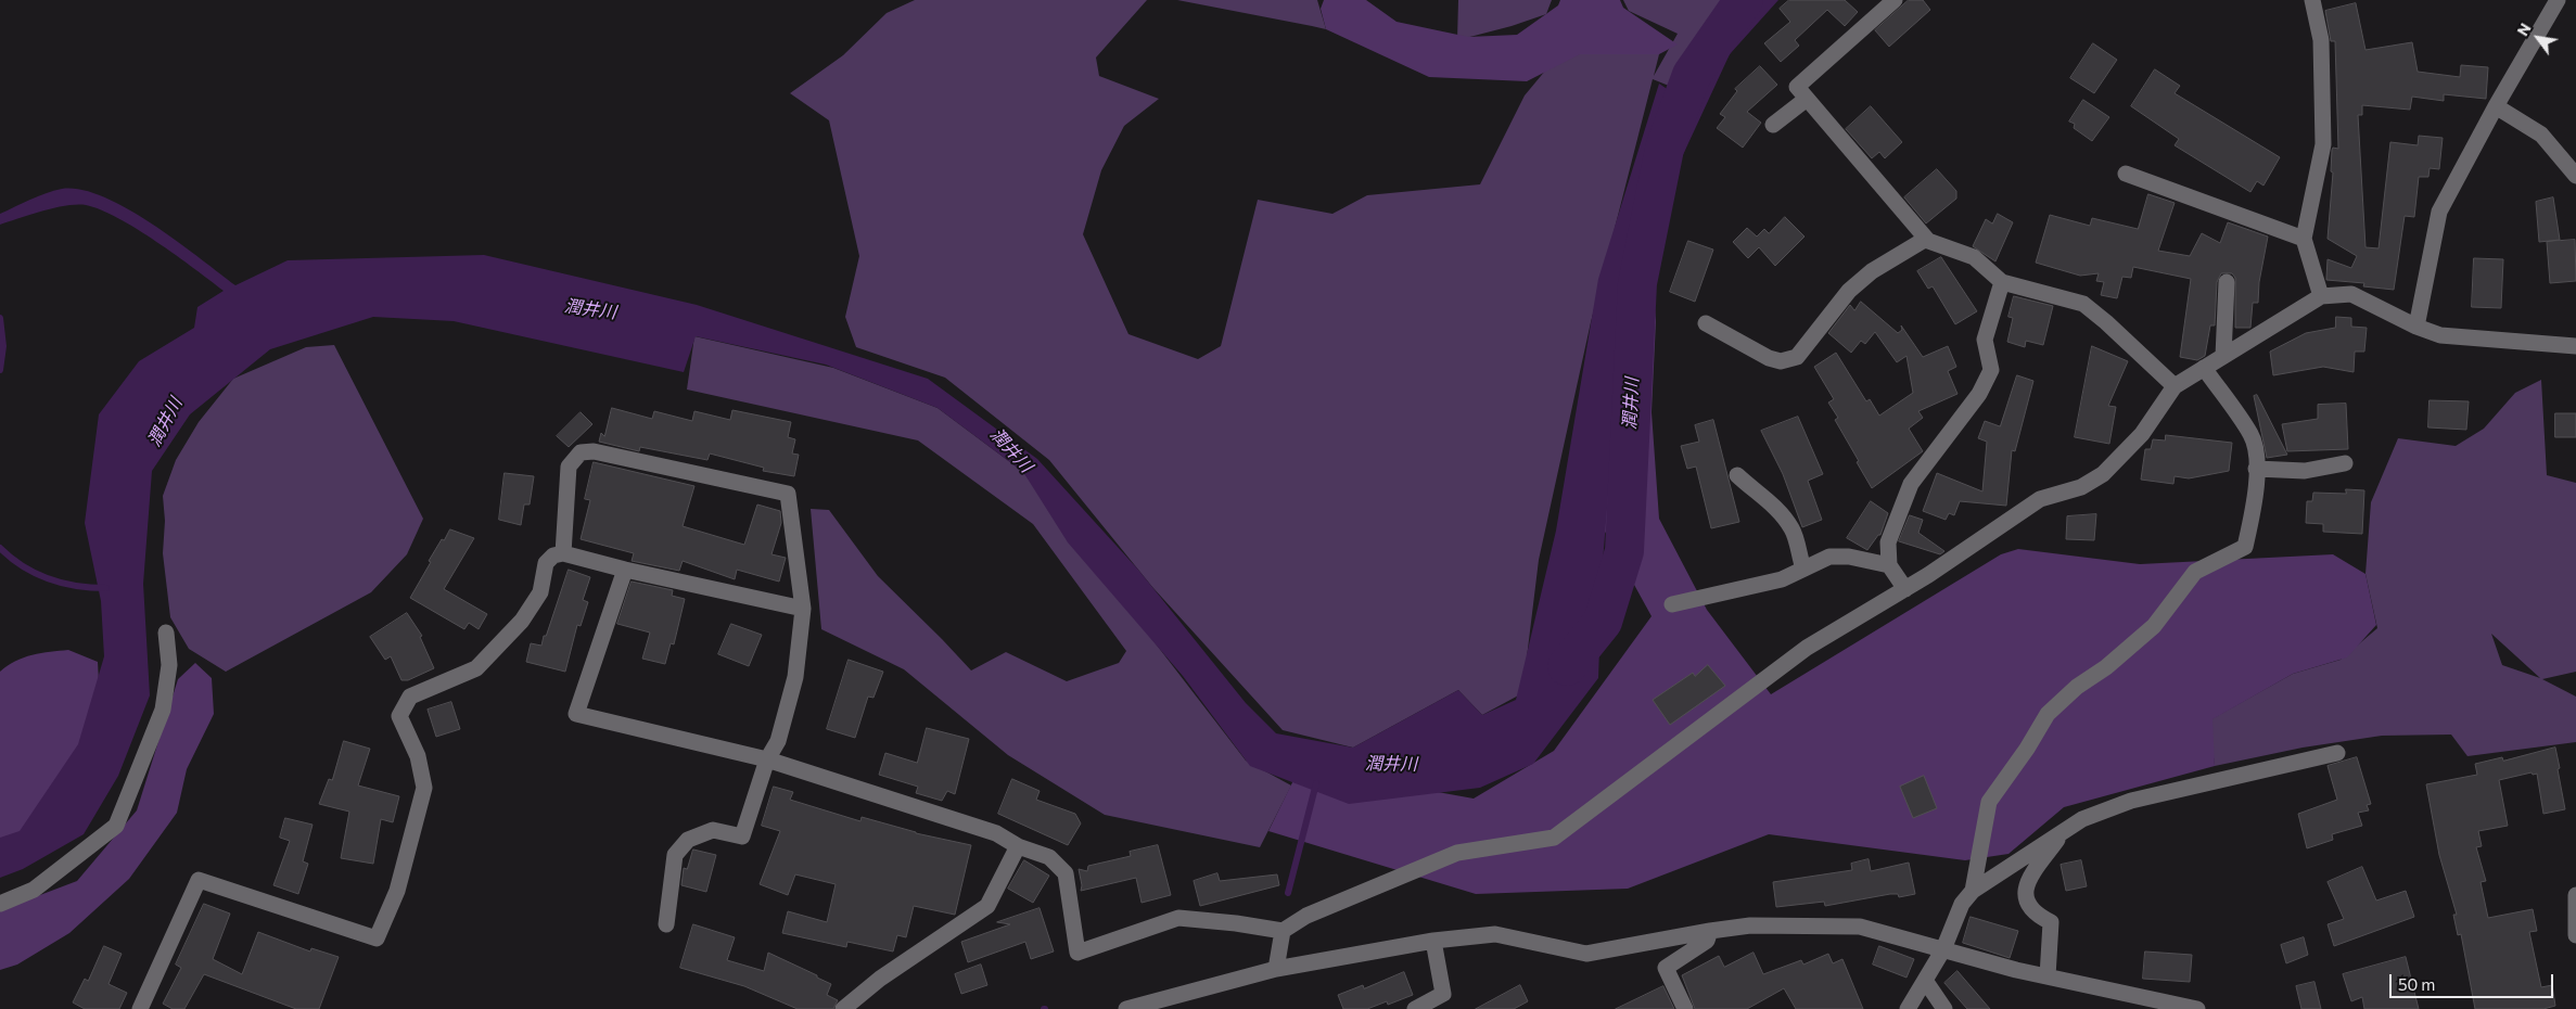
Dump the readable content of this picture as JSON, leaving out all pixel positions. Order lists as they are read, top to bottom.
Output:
{
  "water": ["潤井川"],
  "scale_bar": "50 m",
  "north": "top left"
}
